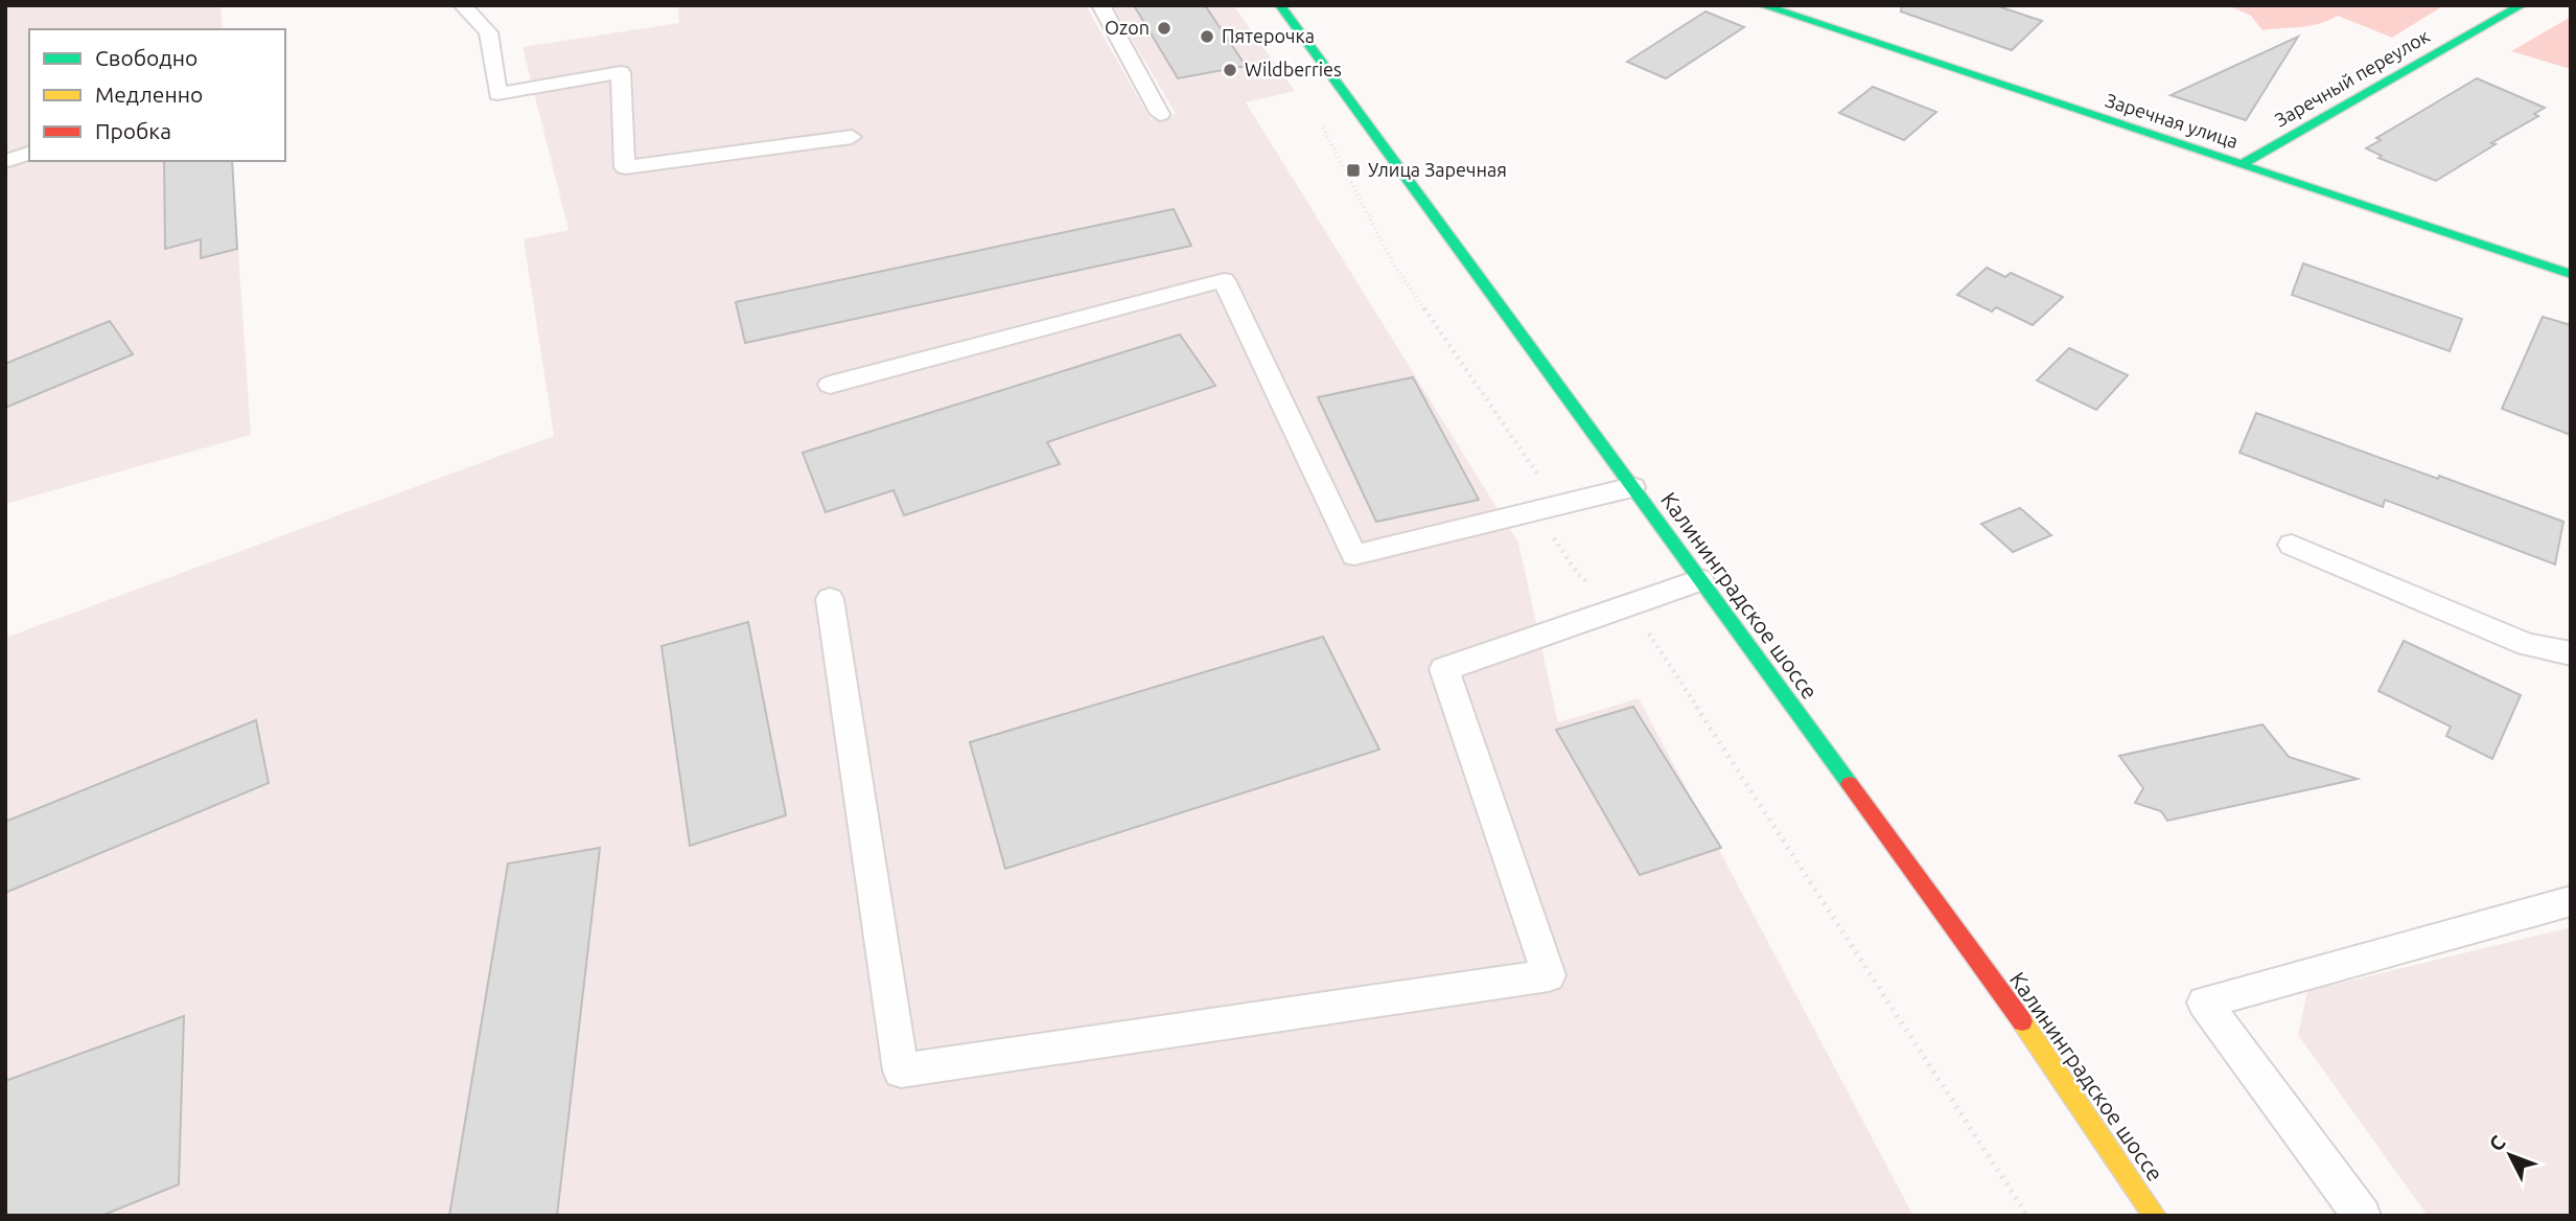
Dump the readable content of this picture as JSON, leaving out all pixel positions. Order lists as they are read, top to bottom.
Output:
{
  "streets": {
    "main road": ["Заречный переулок", "Заречная улица", "Калининградское шоссе"]
  },
  "crossings": [
    ["Заречный переулок", "Заречная улица"]
  ],
  "places": {
    "other": ["Ozon", "Пятерочка", "Wildberries"],
    "transit": ["Улица Заречная"]
  },
  "legend": ["Свободно", "Медленно", "Пробка"],
  "north": "top left"
}
